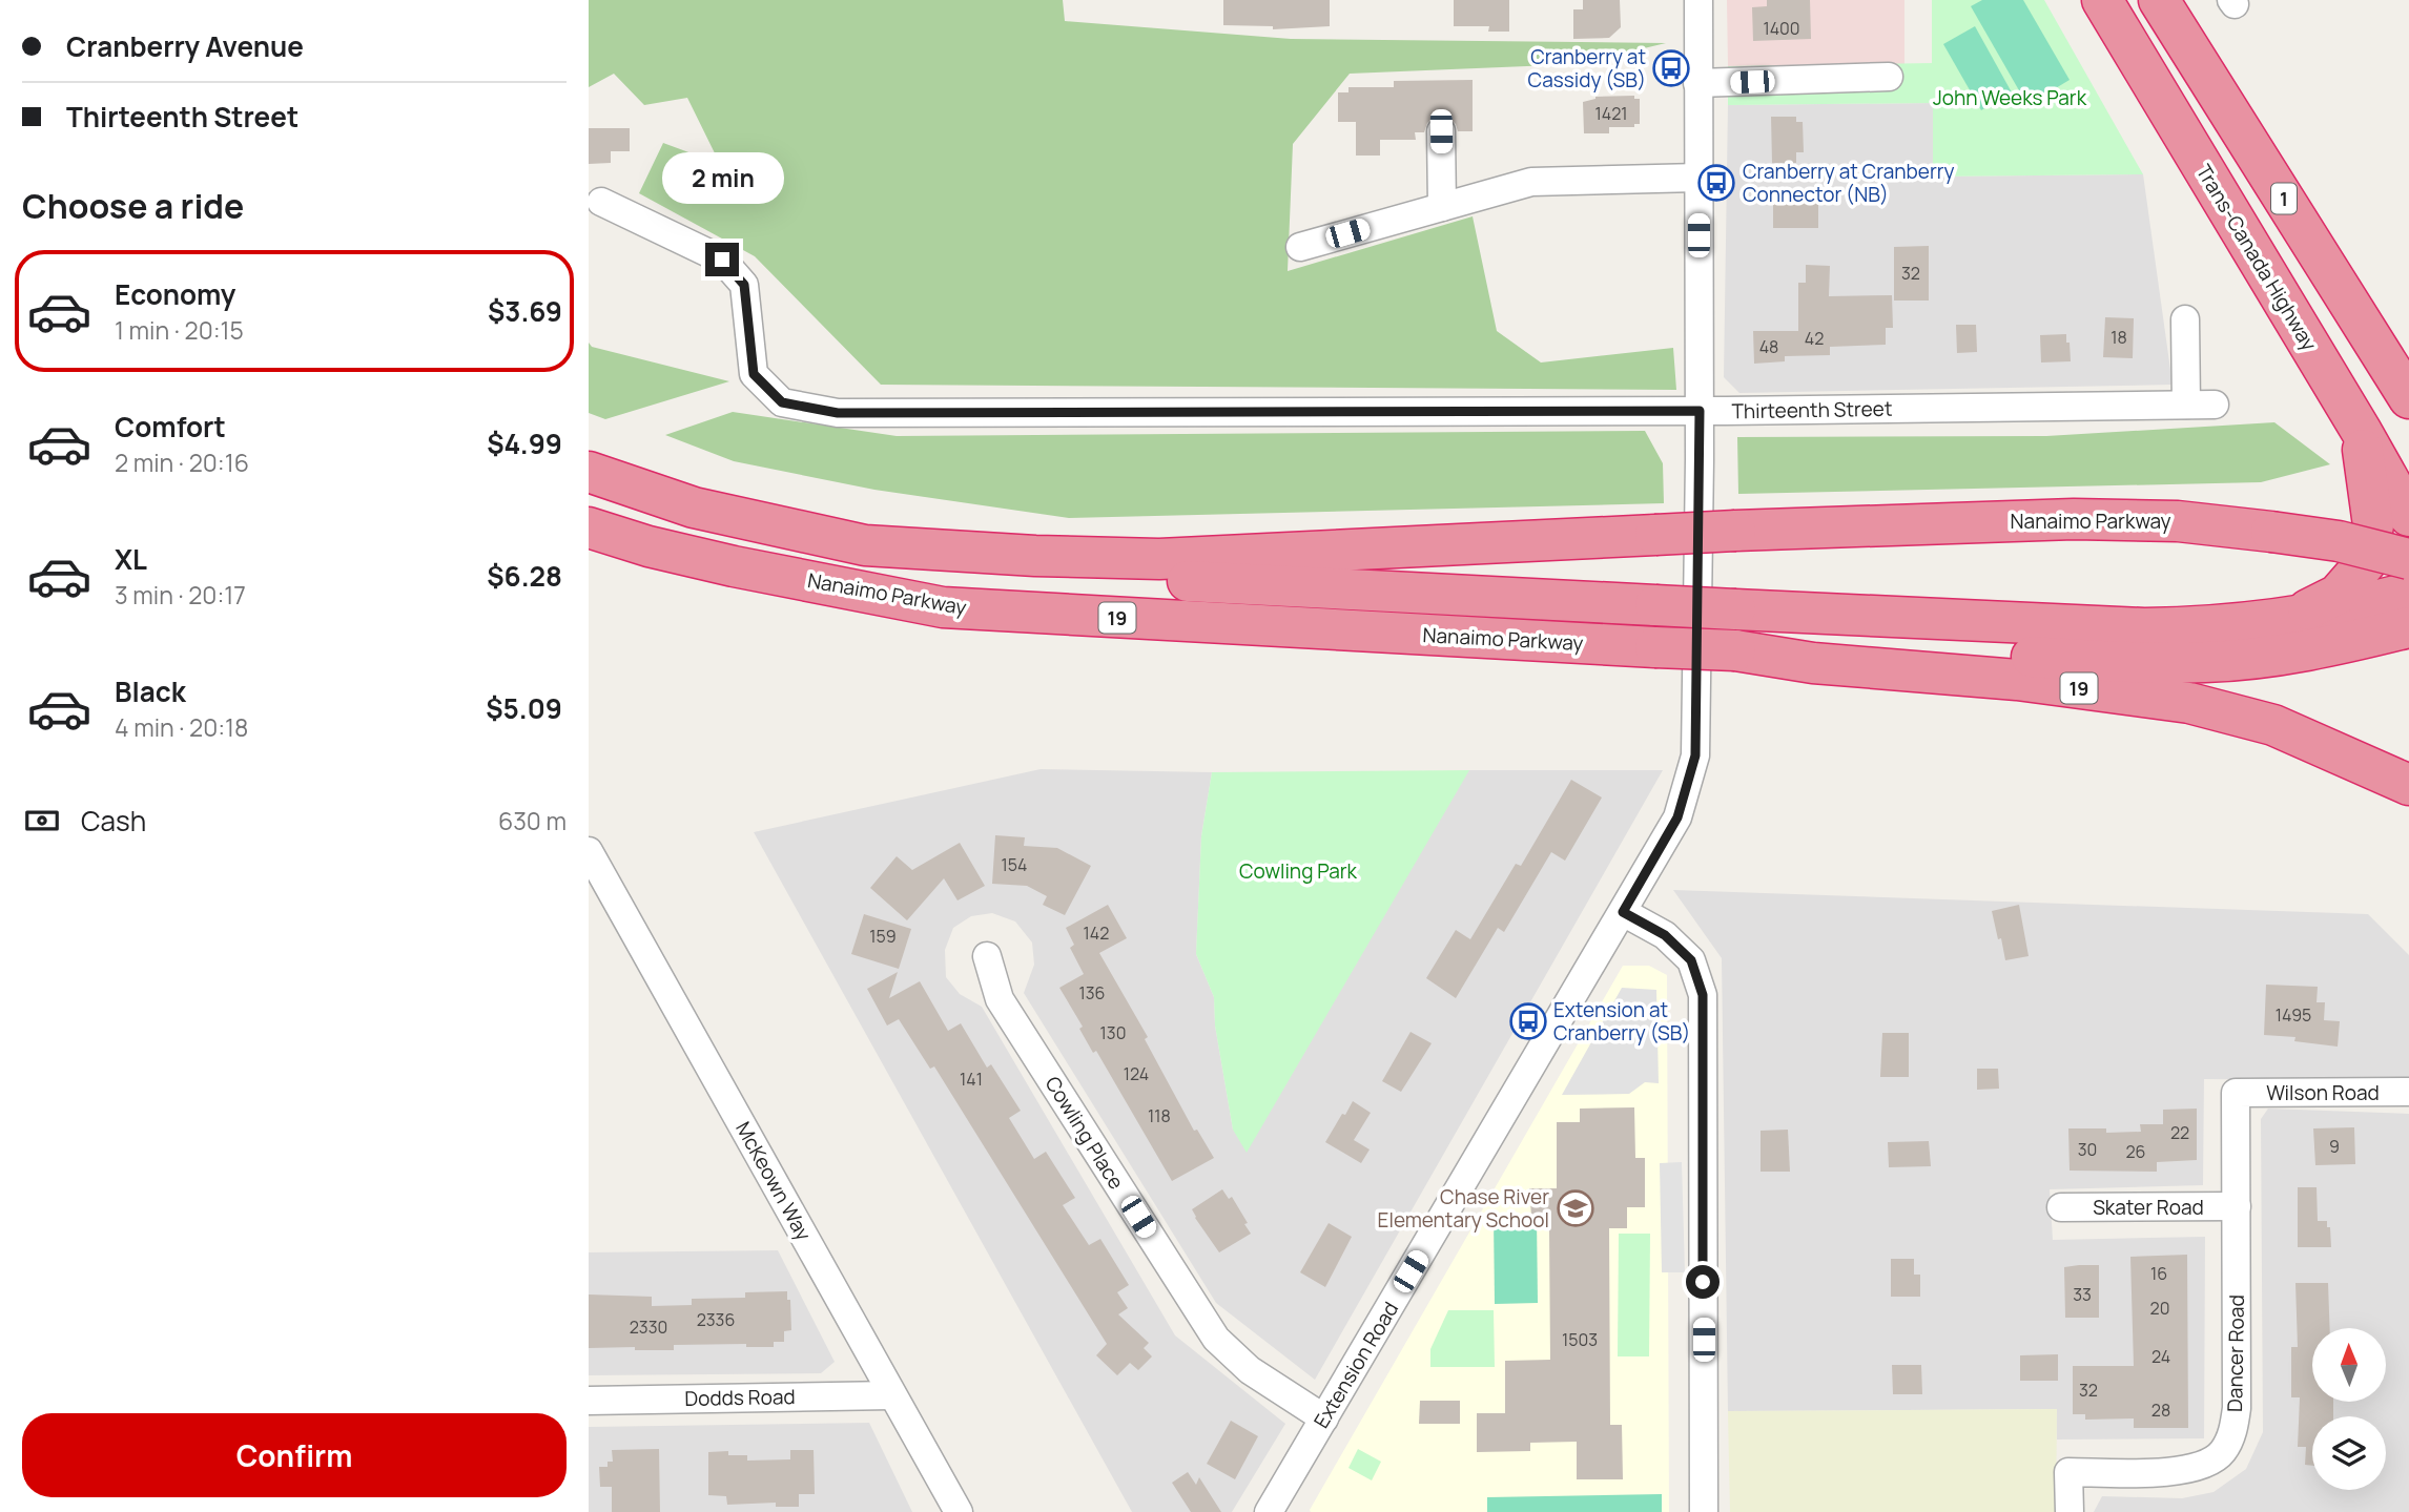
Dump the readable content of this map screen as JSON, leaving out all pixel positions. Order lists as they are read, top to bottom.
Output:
{
  "streets": {
    "highway": [
      "1",
      "Trans-Canada Highway",
      "Nanaimo Parkway",
      "19"
    ],
    "street": [
      "Thirteenth Street",
      "Wilson Road",
      "Cowling Place",
      "McKeown Way",
      "Skater Road",
      "Dancer Road",
      "Extension Road",
      "Dodds Road"
    ]
  },
  "crossings": [
    ["Thirteenth Street", "Extension Road"],
    ["Wilson Road", "Dancer Road"],
    ["Cowling Place", "Extension Road"],
    ["McKeown Way", "Dodds Road"],
    ["Skater Road", "Dancer Road"]
  ],
  "parks": ["John Weeks Park", "Cowling Park"],
  "places": {
    "bus stop": ["Cranberry at Cassidy (SB)", "Cranberry at Cranberry Connector (NB)", "Extension at Cranberry (SB)"],
    "school or university": ["Chase River Elementary School"]
  },
  "house_numbers": [
    "1400",
    "1421",
    "32",
    "18",
    "42",
    "48",
    "154",
    "142",
    "159",
    "136",
    "1495",
    "130",
    "124",
    "141",
    "118",
    "22",
    "9",
    "30",
    "26",
    "16",
    "33",
    "20",
    "2336",
    "2330",
    "1503",
    "24",
    "32",
    "28"
  ],
  "north": "top",
  "page": {
    "banner": ["Cranberry Avenue", "Thirteenth Street"],
    "bubble": "2 min",
    "heading": "Choose a ride",
    "list": [
      {
        "name": "Economy",
        "note": "1 min · 20:15",
        "value": "$3.69"
      },
      {
        "name": "Comfort",
        "note": "2 min · 20:16",
        "value": "$4.99"
      },
      {
        "name": "XL",
        "note": "3 min · 20:17",
        "value": "$6.28"
      },
      {
        "name": "Black",
        "note": "4 min · 20:18",
        "value": "$5.09"
      }
    ],
    "pay": ["Cash", "630 m"],
    "buttons": "Confirm"
  }
}
